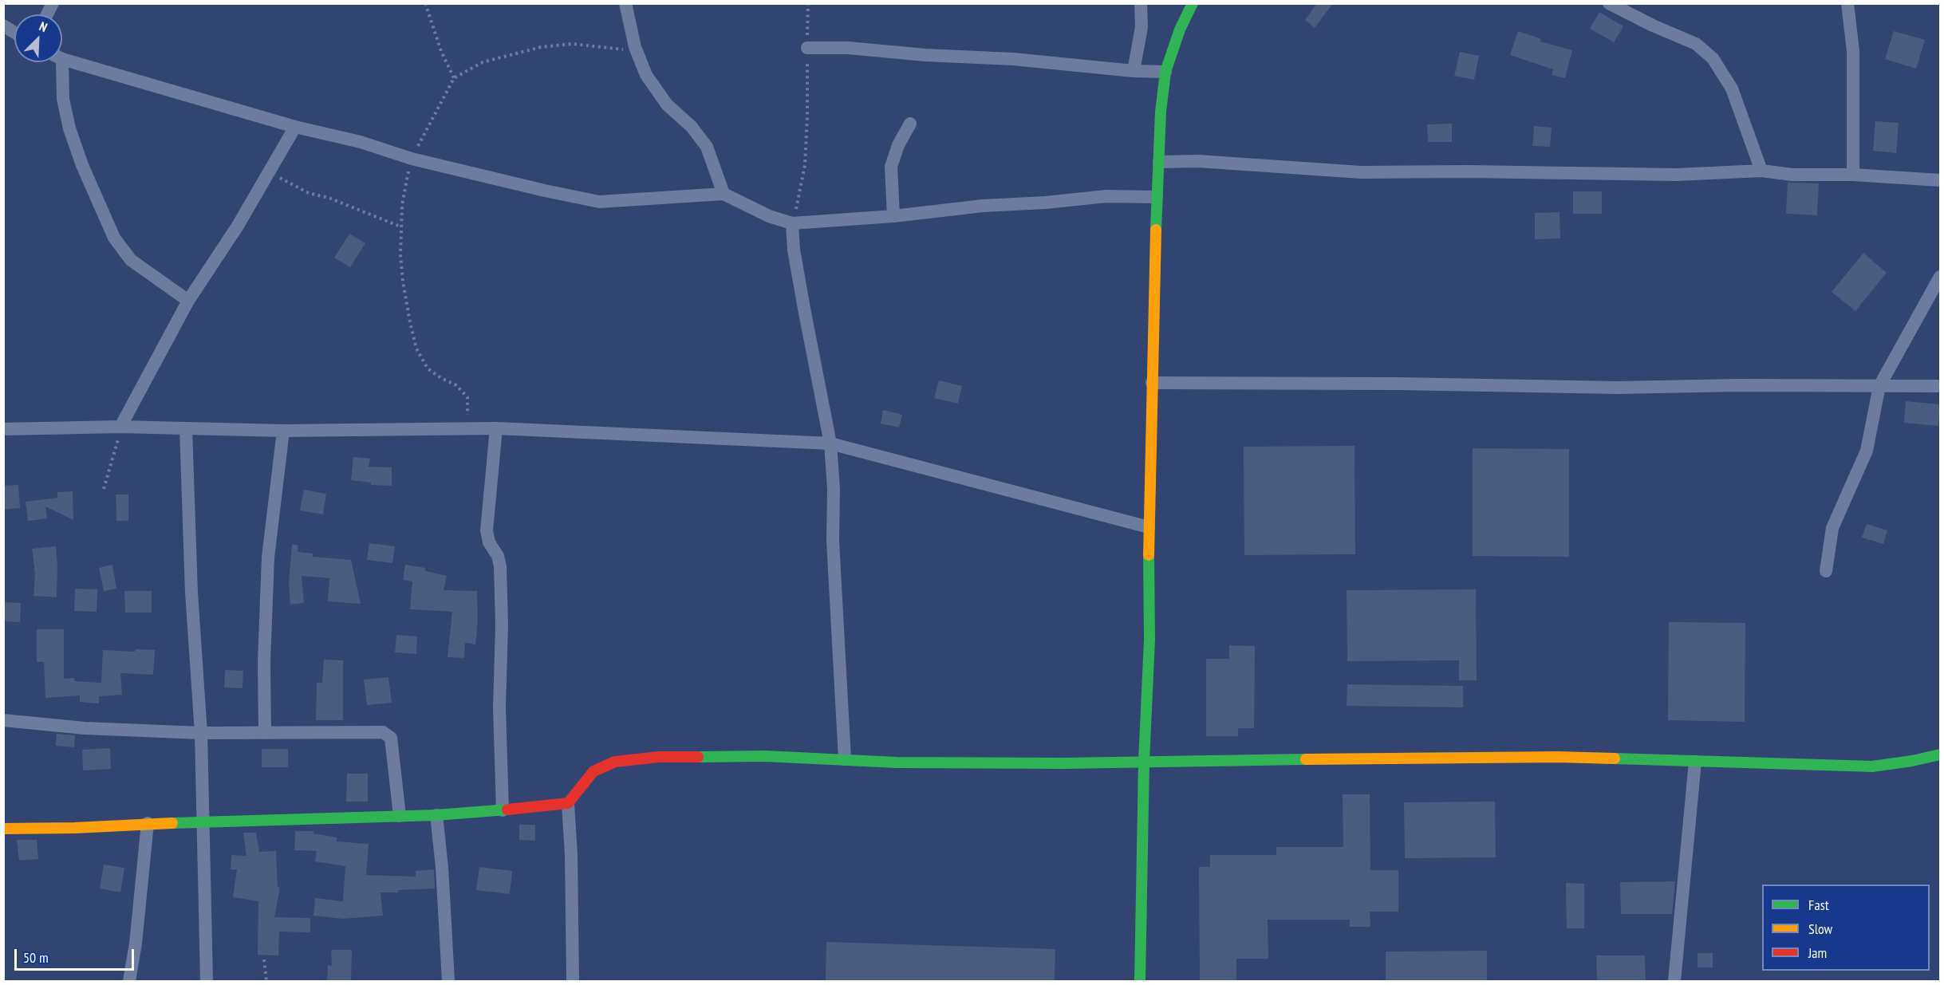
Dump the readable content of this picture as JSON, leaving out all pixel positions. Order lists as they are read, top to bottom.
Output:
{
  "legend": ["Fast", "Slow", "Jam"],
  "scale_bar": "50 m",
  "north": "top right"
}
